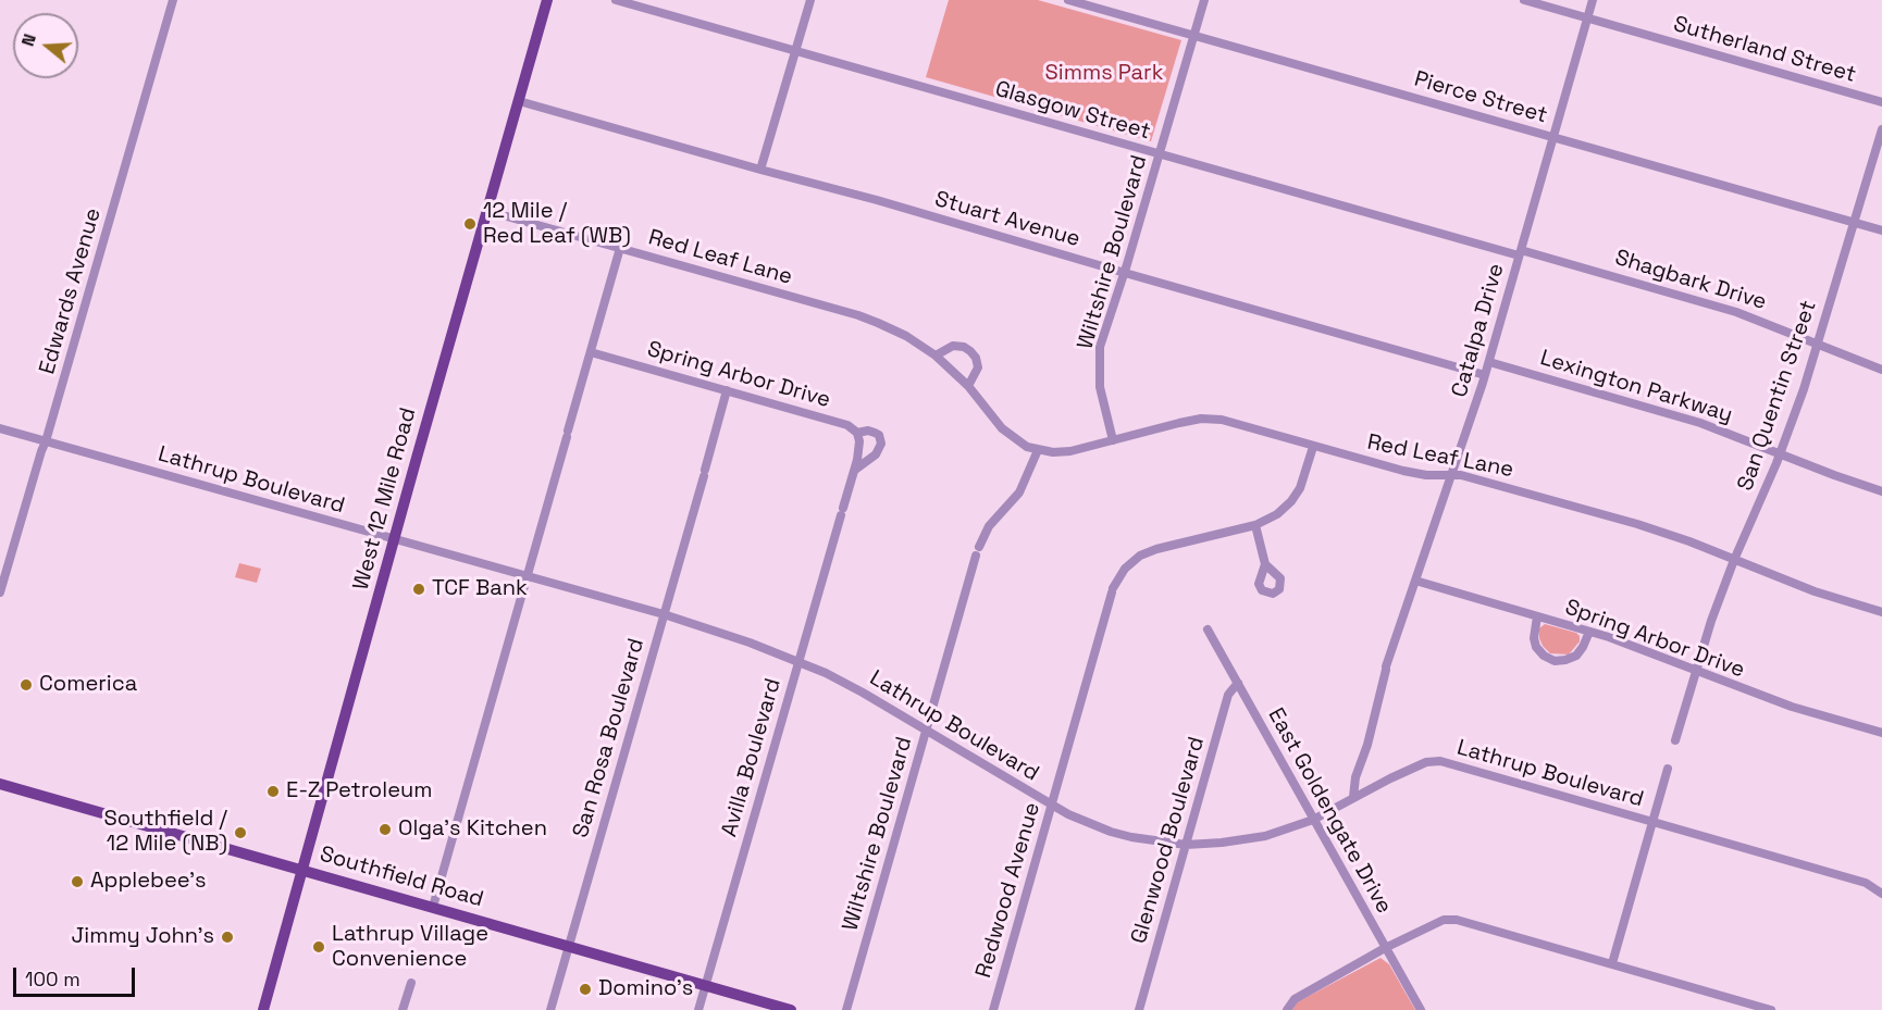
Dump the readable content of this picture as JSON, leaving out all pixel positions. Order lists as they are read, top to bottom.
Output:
{
  "streets": {
    "main road": ["West 12 Mile Road", "Southfield Road"],
    "street": [
      "Sutherland Street",
      "Pierce Street",
      "Glasgow Street",
      "Stuart Avenue",
      "Wiltshire Boulevard",
      "Red Leaf Lane",
      "Shagbark Drive",
      "Edwards Avenue",
      "Catalpa Drive",
      "Spring Arbor Drive",
      "Lexington Parkway",
      "San Quentin Street",
      "Lathrup Boulevard",
      "San Rosa Boulevard",
      "Avilla Boulevard",
      "East Goldengate Drive",
      "Glenwood Boulevard",
      "Redwood Avenue"
    ]
  },
  "crossings": [
    ["Sutherland Street", "Catalpa Drive"],
    ["Pierce Street", "Wiltshire Boulevard"],
    ["Pierce Street", "Catalpa Drive"],
    ["Pierce Street", "San Quentin Street"],
    ["Glasgow Street", "Wiltshire Boulevard"],
    ["Glasgow Street", "Shagbark Drive"],
    ["Glasgow Street", "Catalpa Drive"],
    ["Stuart Avenue", "Wiltshire Boulevard"],
    ["Stuart Avenue", "Catalpa Drive"],
    ["Stuart Avenue", "West 12 Mile Road"],
    ["Wiltshire Boulevard", "Red Leaf Lane"],
    ["Wiltshire Boulevard", "Lathrup Boulevard"],
    ["Red Leaf Lane", "Catalpa Drive"],
    ["Red Leaf Lane", "San Quentin Street"],
    ["Red Leaf Lane", "West 12 Mile Road"],
    ["Red Leaf Lane", "Redwood Avenue"],
    ["Shagbark Drive", "Catalpa Drive"],
    ["Shagbark Drive", "San Quentin Street"],
    ["Edwards Avenue", "Lathrup Boulevard"],
    ["Catalpa Drive", "Spring Arbor Drive"],
    ["Catalpa Drive", "Lexington Parkway"],
    ["Catalpa Drive", "Lathrup Boulevard"],
    ["Spring Arbor Drive", "San Quentin Street"],
    ["Spring Arbor Drive", "San Rosa Boulevard"],
    ["Spring Arbor Drive", "Avilla Boulevard"],
    ["Lexington Parkway", "San Quentin Street"],
    ["Lathrup Boulevard", "West 12 Mile Road"],
    ["Lathrup Boulevard", "San Rosa Boulevard"],
    ["Lathrup Boulevard", "Avilla Boulevard"],
    ["Lathrup Boulevard", "East Goldengate Drive"],
    ["Lathrup Boulevard", "Glenwood Boulevard"],
    ["Lathrup Boulevard", "Redwood Avenue"],
    ["West 12 Mile Road", "Southfield Road"],
    ["San Rosa Boulevard", "Southfield Road"],
    ["Avilla Boulevard", "Southfield Road"],
    ["East Goldengate Drive", "Glenwood Boulevard"]
  ],
  "parks": ["Simms Park"],
  "places": [
    "12 Mile / Red Leaf (WB)",
    "TCF Bank",
    "Comerica",
    "E-Z Petroleum",
    "Olga's Kitchen",
    "Southfield / 12 Mile (NB)",
    "Applebee's",
    "Jimmy John's",
    "Lathrup Village Convenience",
    "Domino's"
  ],
  "scale_bar": "100 m",
  "north": "left"
}
